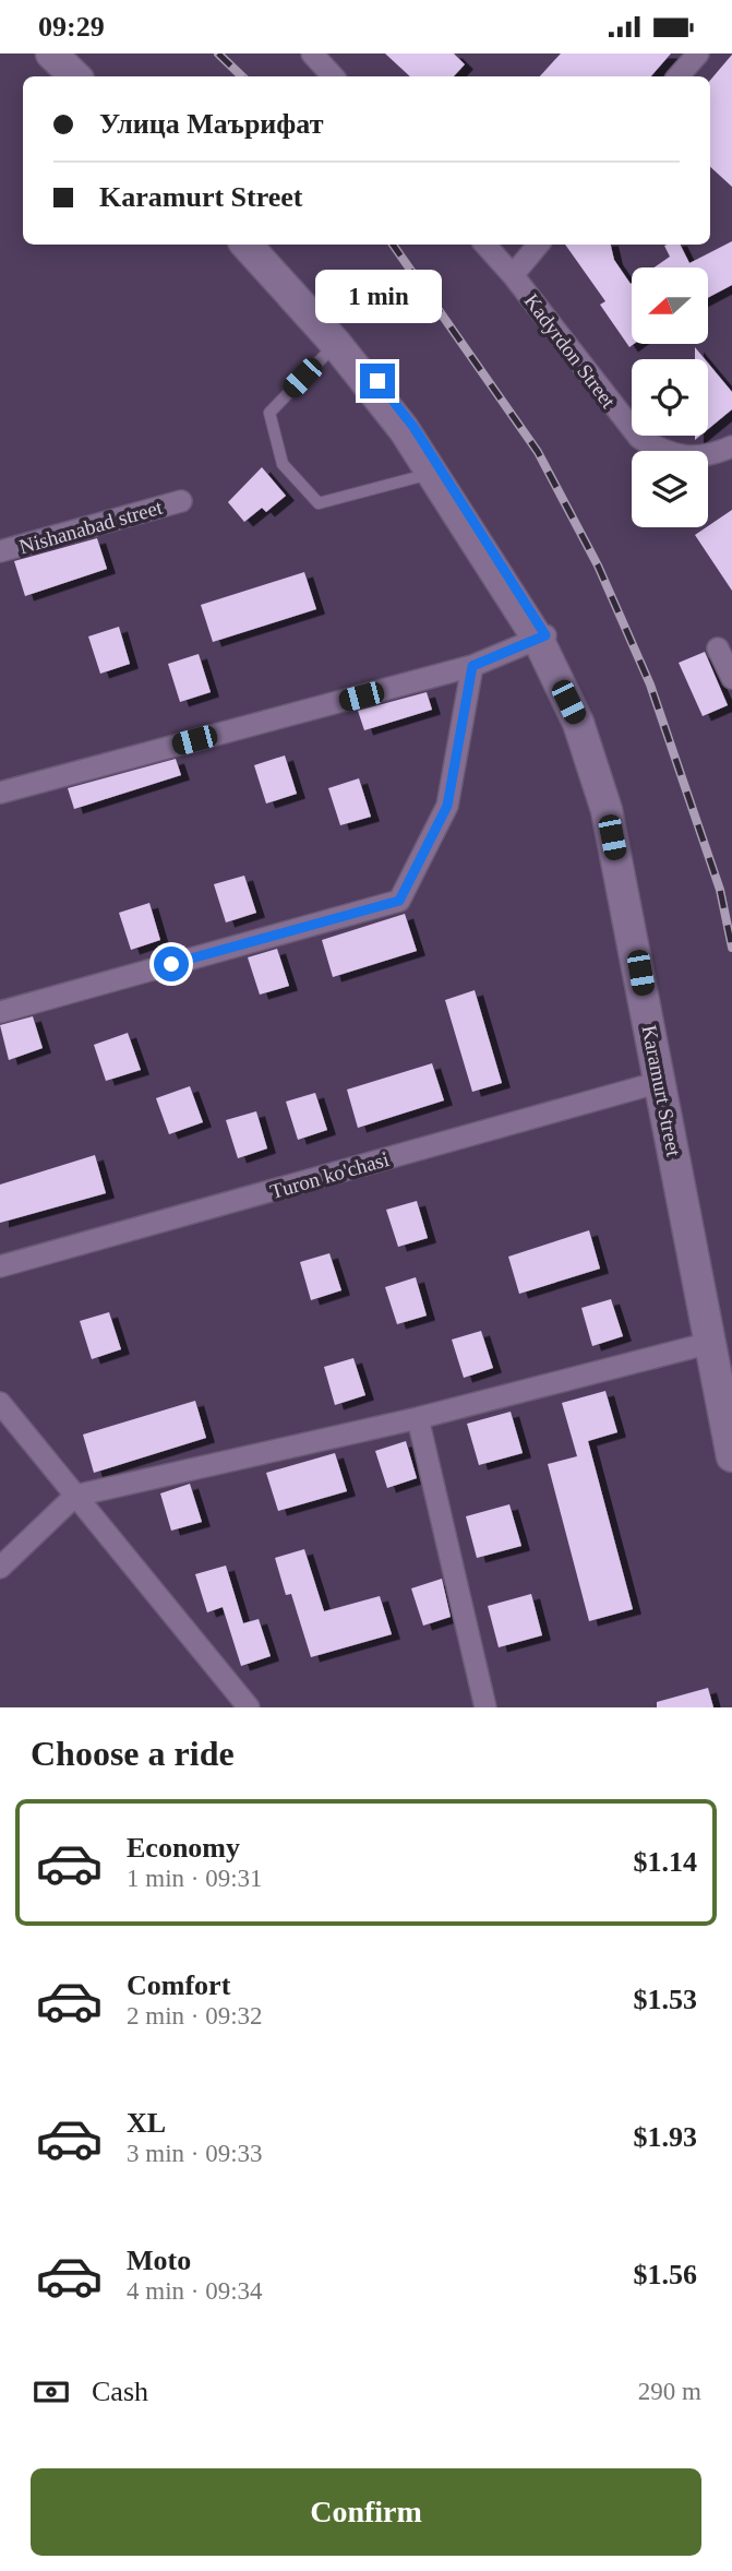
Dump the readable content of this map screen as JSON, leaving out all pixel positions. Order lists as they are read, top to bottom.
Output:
{
  "streets": {
    "main road": ["Karamurt Street"],
    "street": ["Kadyrdon Street", "Nishanabad street", "Turon ko'chasi"]
  },
  "crossings": [
    ["Karamurt Street", "Turon ko'chasi"]
  ],
  "north": "left",
  "page": {
    "status": "09:29",
    "banner": ["Улица Маърифат", "Karamurt Street"],
    "bubble": "1 min",
    "heading": "Choose a ride",
    "list": [
      {
        "name": "Economy",
        "note": "1 min · 09:31",
        "value": "$1.14"
      },
      {
        "name": "Comfort",
        "note": "2 min · 09:32",
        "value": "$1.53"
      },
      {
        "name": "XL",
        "note": "3 min · 09:33",
        "value": "$1.93"
      },
      {
        "name": "Moto",
        "note": "4 min · 09:34",
        "value": "$1.56"
      }
    ],
    "pay": ["Cash", "290 m"],
    "buttons": "Confirm"
  }
}
